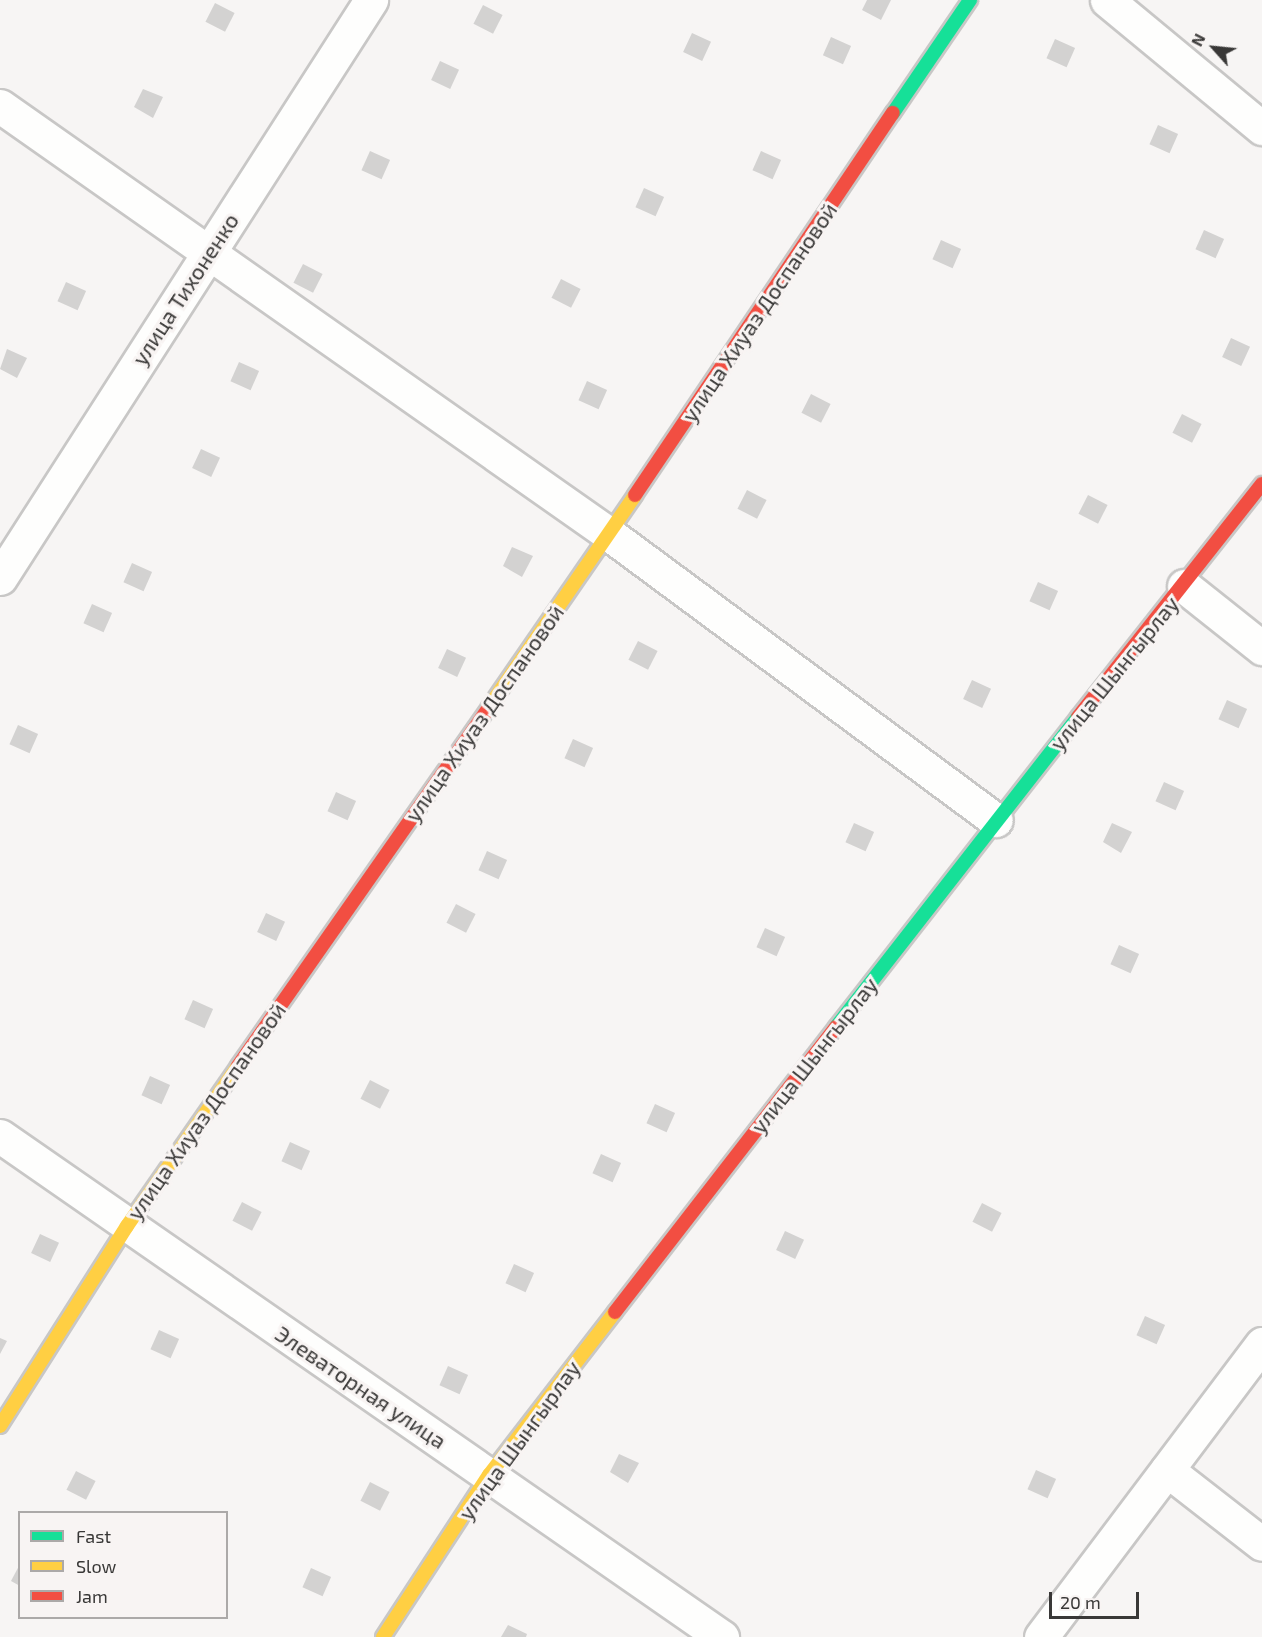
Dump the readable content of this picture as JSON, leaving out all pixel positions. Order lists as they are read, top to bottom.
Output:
{
  "streets": {
    "street": [
      "улица Тихоненко",
      "улица Хиуаз Доспановой",
      "улица Шынгырлау",
      "Элеваторная улица"
    ]
  },
  "crossings": [
    ["улица Хиуаз Доспановой", "Элеваторная улица"],
    ["улица Шынгырлау", "Элеваторная улица"]
  ],
  "legend": ["Fast", "Slow", "Jam"],
  "scale_bar": "20 m",
  "north": "top left"
}
